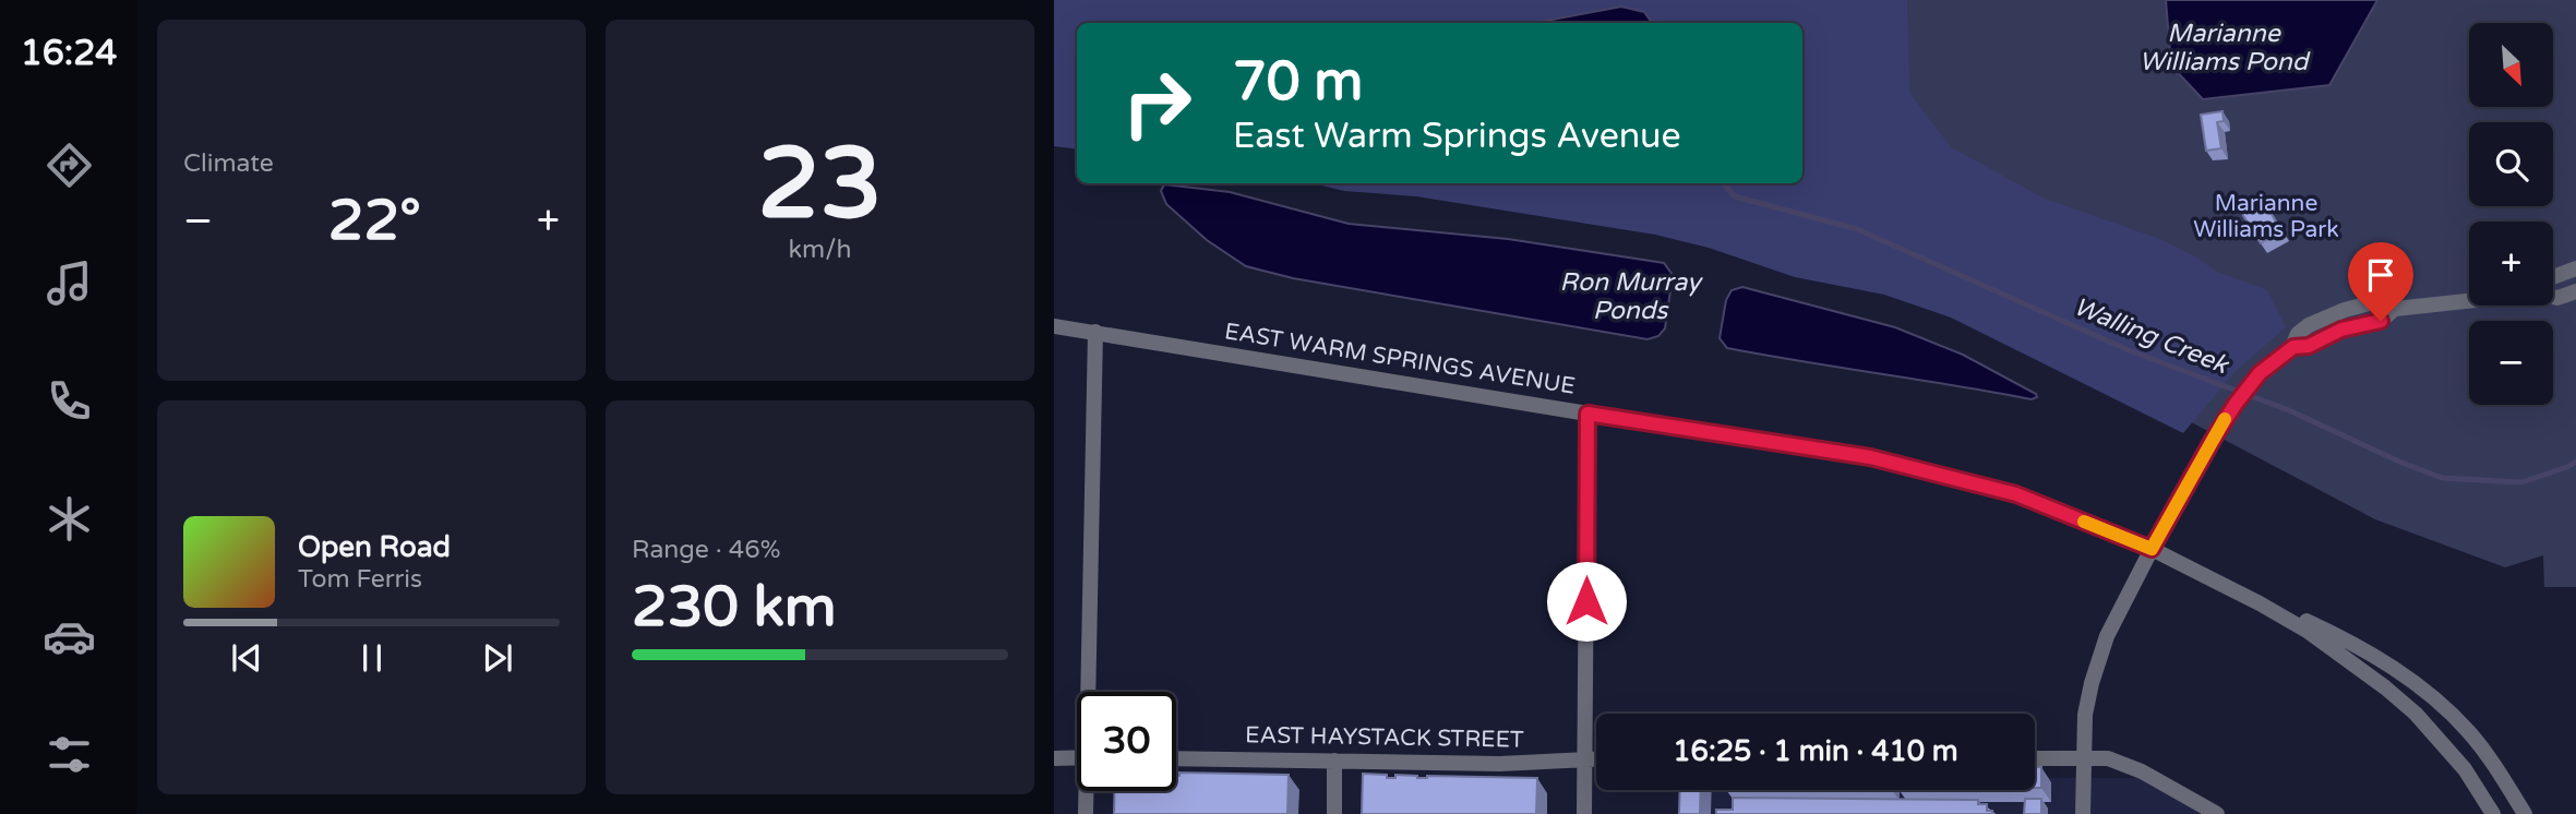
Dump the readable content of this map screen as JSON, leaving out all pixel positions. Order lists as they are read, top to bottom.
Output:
{
  "streets": {
    "street": ["EAST WARM SPRINGS AVENUE", "EAST HAYSTACK STREET"]
  },
  "water": ["Marianne Williams Pond", "Ron Murray Ponds", "Walling Creek"],
  "parks": ["Marianne Williams Park"],
  "north": "bottom right",
  "page": {
    "tabs": "16:24",
    "tile": [
      "Climate",
      ["23", "km/h"],
      ["Range · 46%", "230 km"]
    ],
    "map_buttons": ["+", "−"],
    "turn": ["70 m", "East Warm Springs Avenue"],
    "heat": ["−", "22°", "+"],
    "song": ["Open Road", "Tom Ferris"],
    "limit": "30",
    "trip": "16:25 · 1 min · 410 m"
  }
}
